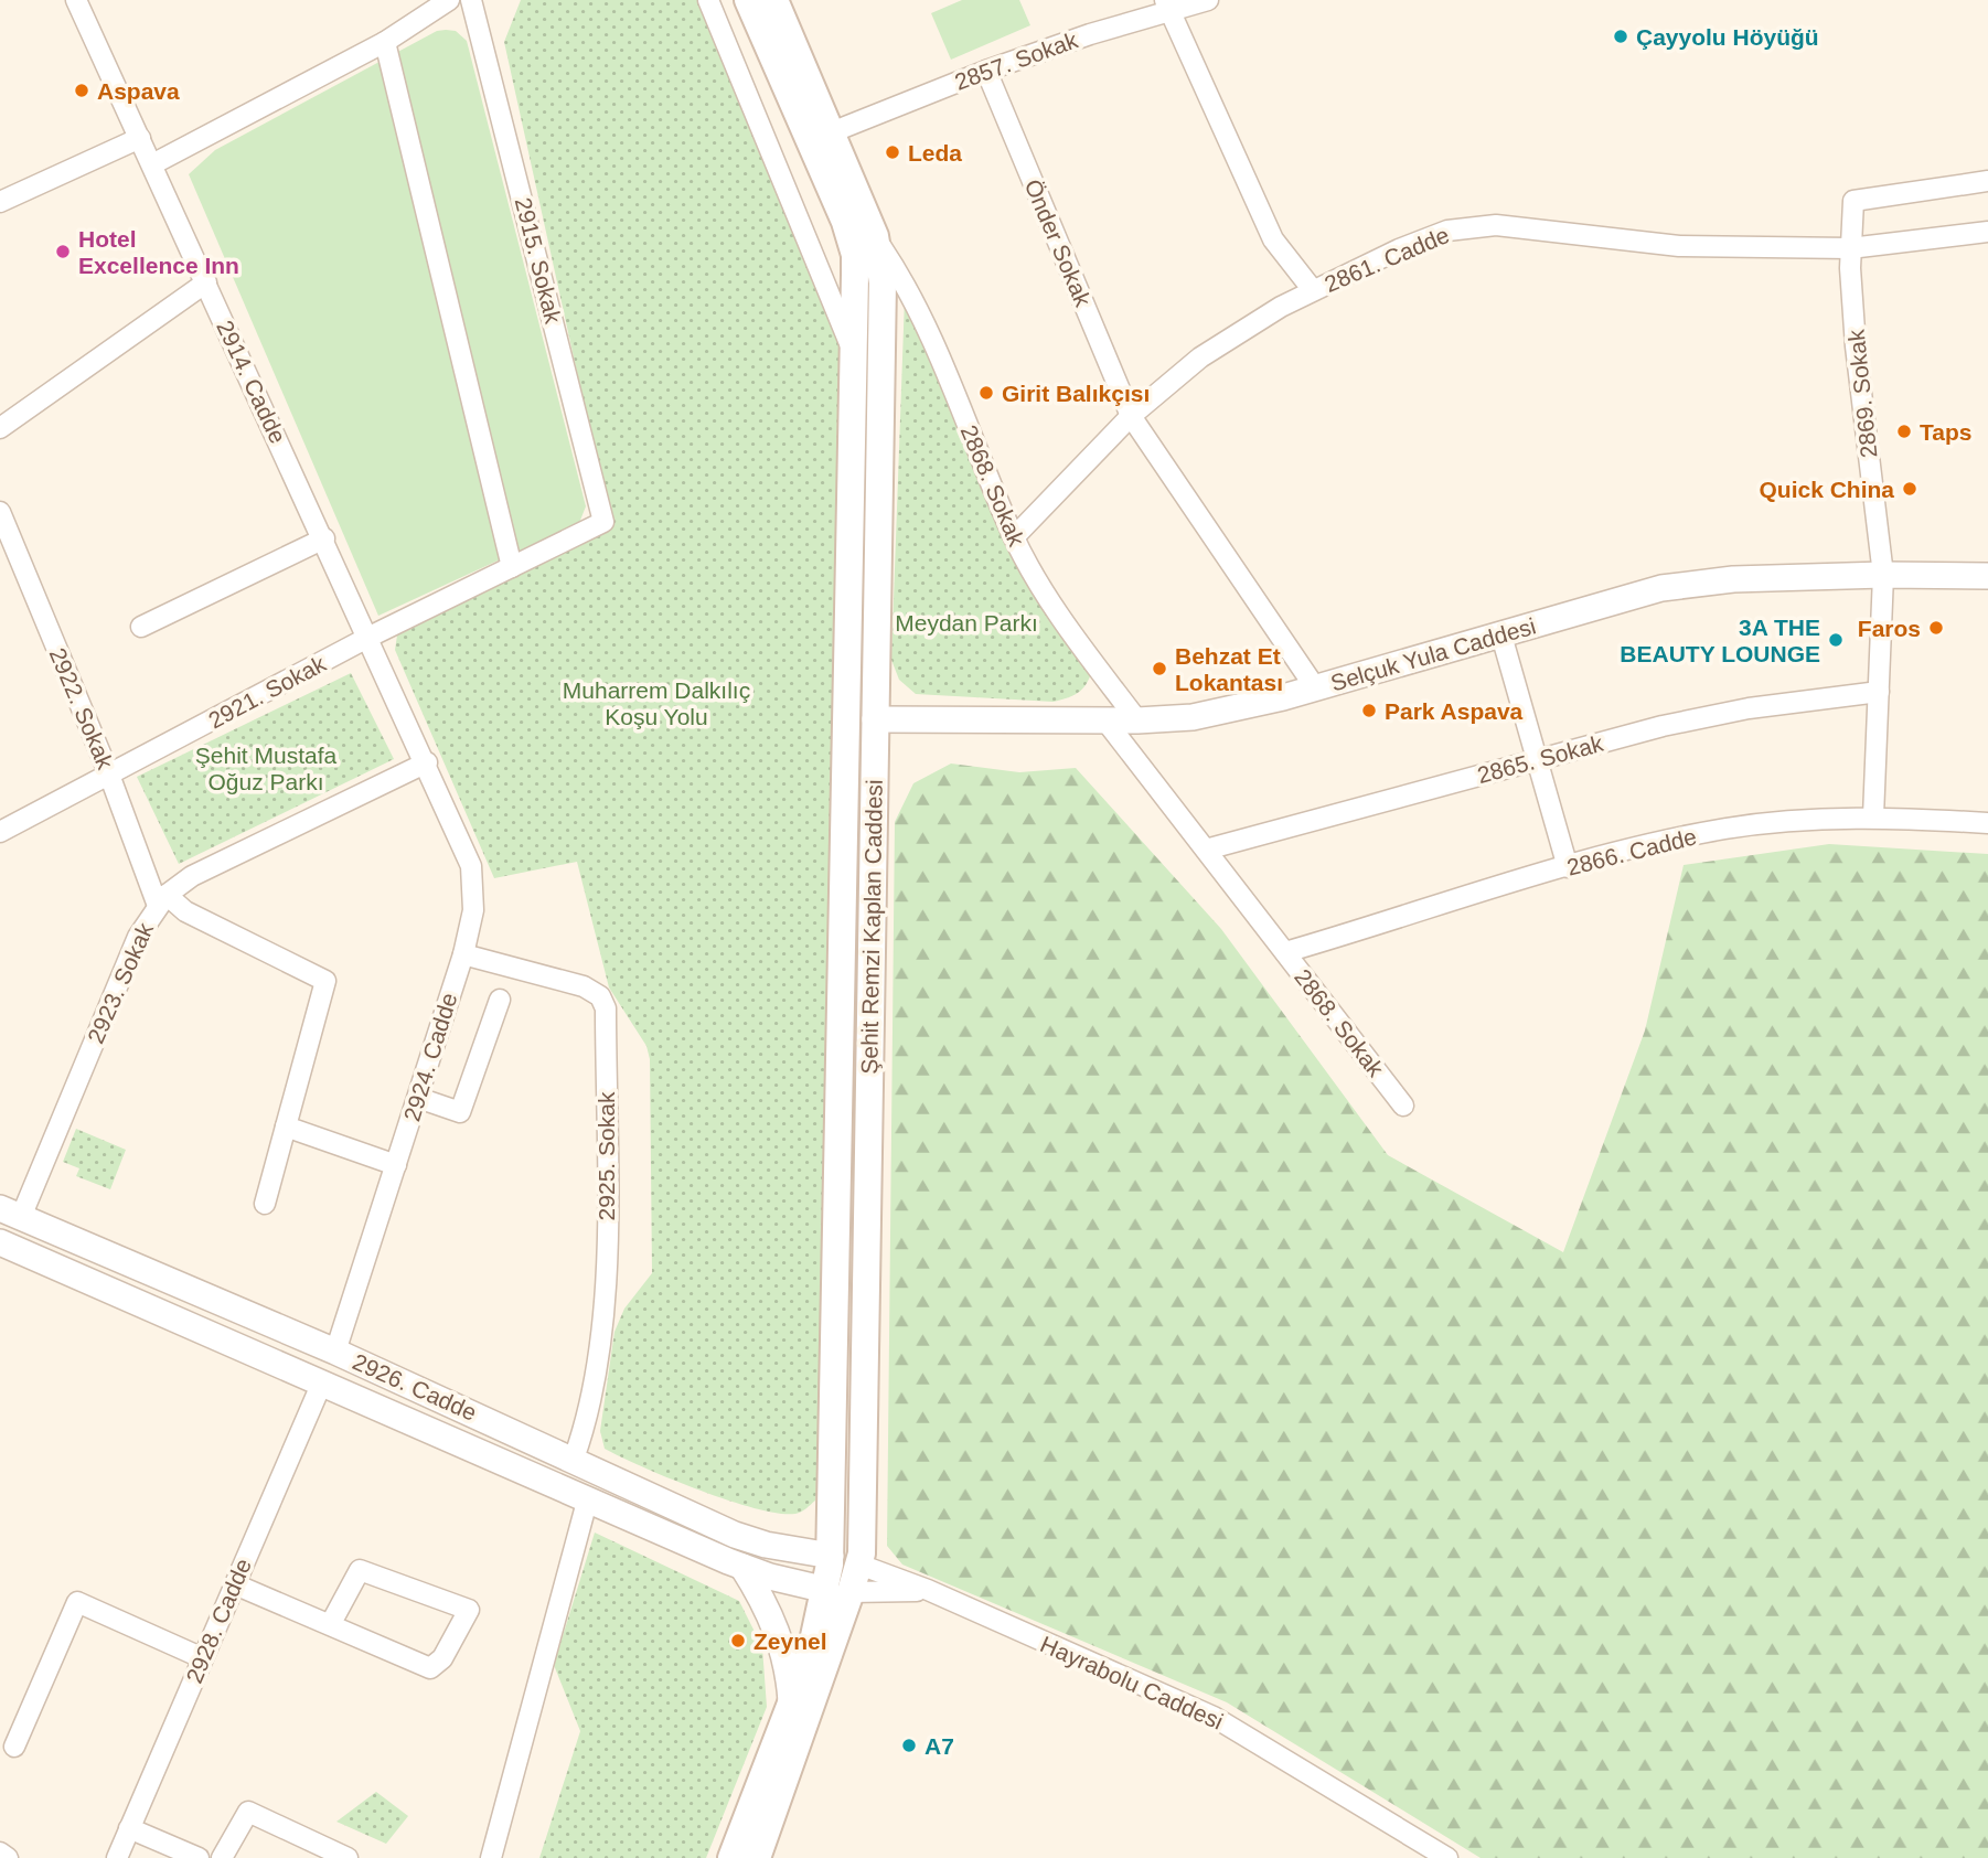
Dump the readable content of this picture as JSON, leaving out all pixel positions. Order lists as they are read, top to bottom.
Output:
{
  "streets": {
    "main road": ["Şehit Remzi Kaplan Caddesi"],
    "street": [
      "2857. Sokak",
      "Önder Sokak",
      "2861. Cadde",
      "2915. Sokak",
      "2914. Cadde",
      "2869. Sokak",
      "2868. Sokak",
      "Selçuk Yula Caddesi",
      "2921. Sokak",
      "2922. Sokak",
      "2865. Sokak",
      "2866. Cadde",
      "2923. Sokak",
      "2924. Cadde",
      "2925. Sokak",
      "2926. Cadde",
      "2928. Cadde",
      "Hayrabolu Caddesi"
    ]
  },
  "crossings": [
    ["2857. Sokak", "Önder Sokak"],
    ["2857. Sokak", "Şehit Remzi Kaplan Caddesi"],
    ["Önder Sokak", "2861. Cadde"],
    ["Önder Sokak", "Selçuk Yula Caddesi"],
    ["2861. Cadde", "2869. Sokak"],
    ["2861. Cadde", "2868. Sokak"],
    ["2915. Sokak", "2921. Sokak"],
    ["2914. Cadde", "2921. Sokak"],
    ["2914. Cadde", "2923. Sokak"],
    ["2914. Cadde", "2924. Cadde"],
    ["2869. Sokak", "Selçuk Yula Caddesi"],
    ["2869. Sokak", "2865. Sokak"],
    ["2869. Sokak", "2866. Cadde"],
    ["2868. Sokak", "Selçuk Yula Caddesi"],
    ["2868. Sokak", "2865. Sokak"],
    ["2868. Sokak", "2866. Cadde"],
    ["2868. Sokak", "Şehit Remzi Kaplan Caddesi"],
    ["Selçuk Yula Caddesi", "Şehit Remzi Kaplan Caddesi"],
    ["2921. Sokak", "2922. Sokak"],
    ["2922. Sokak", "2923. Sokak"],
    ["Şehit Remzi Kaplan Caddesi", "2926. Cadde"],
    ["Şehit Remzi Kaplan Caddesi", "Hayrabolu Caddesi"],
    ["2923. Sokak", "2924. Cadde"],
    ["2923. Sokak", "2926. Cadde"],
    ["2924. Cadde", "2925. Sokak"],
    ["2924. Cadde", "2926. Cadde"],
    ["2925. Sokak", "2926. Cadde"],
    ["2926. Cadde", "2928. Cadde"],
    ["2926. Cadde", "Hayrabolu Caddesi"]
  ],
  "parks": ["Meydan Parkı", "Muharrem Dalkılıç Koşu Yolu", "Şehit Mustafa Oğuz Parkı"],
  "places": [
    "Çayyolu Höyüğü",
    "Aspava",
    "Leda",
    "Hotel Excellence Inn",
    "Girit Balıkçısı",
    "Taps",
    "Quick China",
    "Faros",
    "3A THE BEAUTY LOUNGE",
    "Behzat Et Lokantası",
    "Park Aspava",
    "Zeynel",
    "A7"
  ]
}
